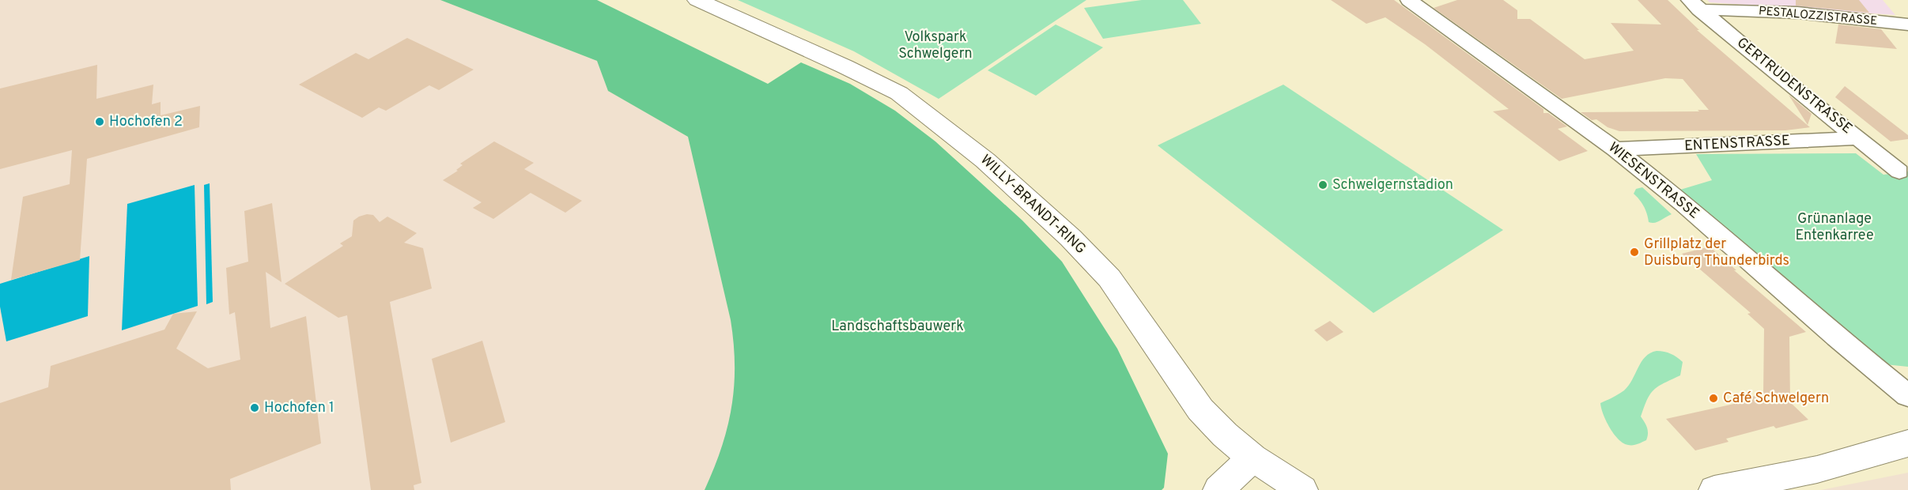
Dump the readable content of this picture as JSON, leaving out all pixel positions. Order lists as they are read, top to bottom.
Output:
{
  "streets": {
    "main road": ["WILLY-BRANDT-RING"],
    "street": [
      "PESTALOZZISTRASSE",
      "GERTRUDENSTRASSE",
      "ENTENSTRASSE",
      "WIESENSTRASSE"
    ]
  },
  "crossings": [
    ["PESTALOZZISTRASSE", "GERTRUDENSTRASSE"],
    ["GERTRUDENSTRASSE", "ENTENSTRASSE"],
    ["ENTENSTRASSE", "WIESENSTRASSE"]
  ],
  "parks": ["Volkspark Schwelgern", "Grünanlage Entenkarree", "Landschaftsbauwerk"],
  "places": [
    "Hochofen 2",
    "Schwelgernstadion",
    "Grillplatz der Duisburg Thunderbirds",
    "Café Schwelgern",
    "Hochofen 1"
  ]
}
